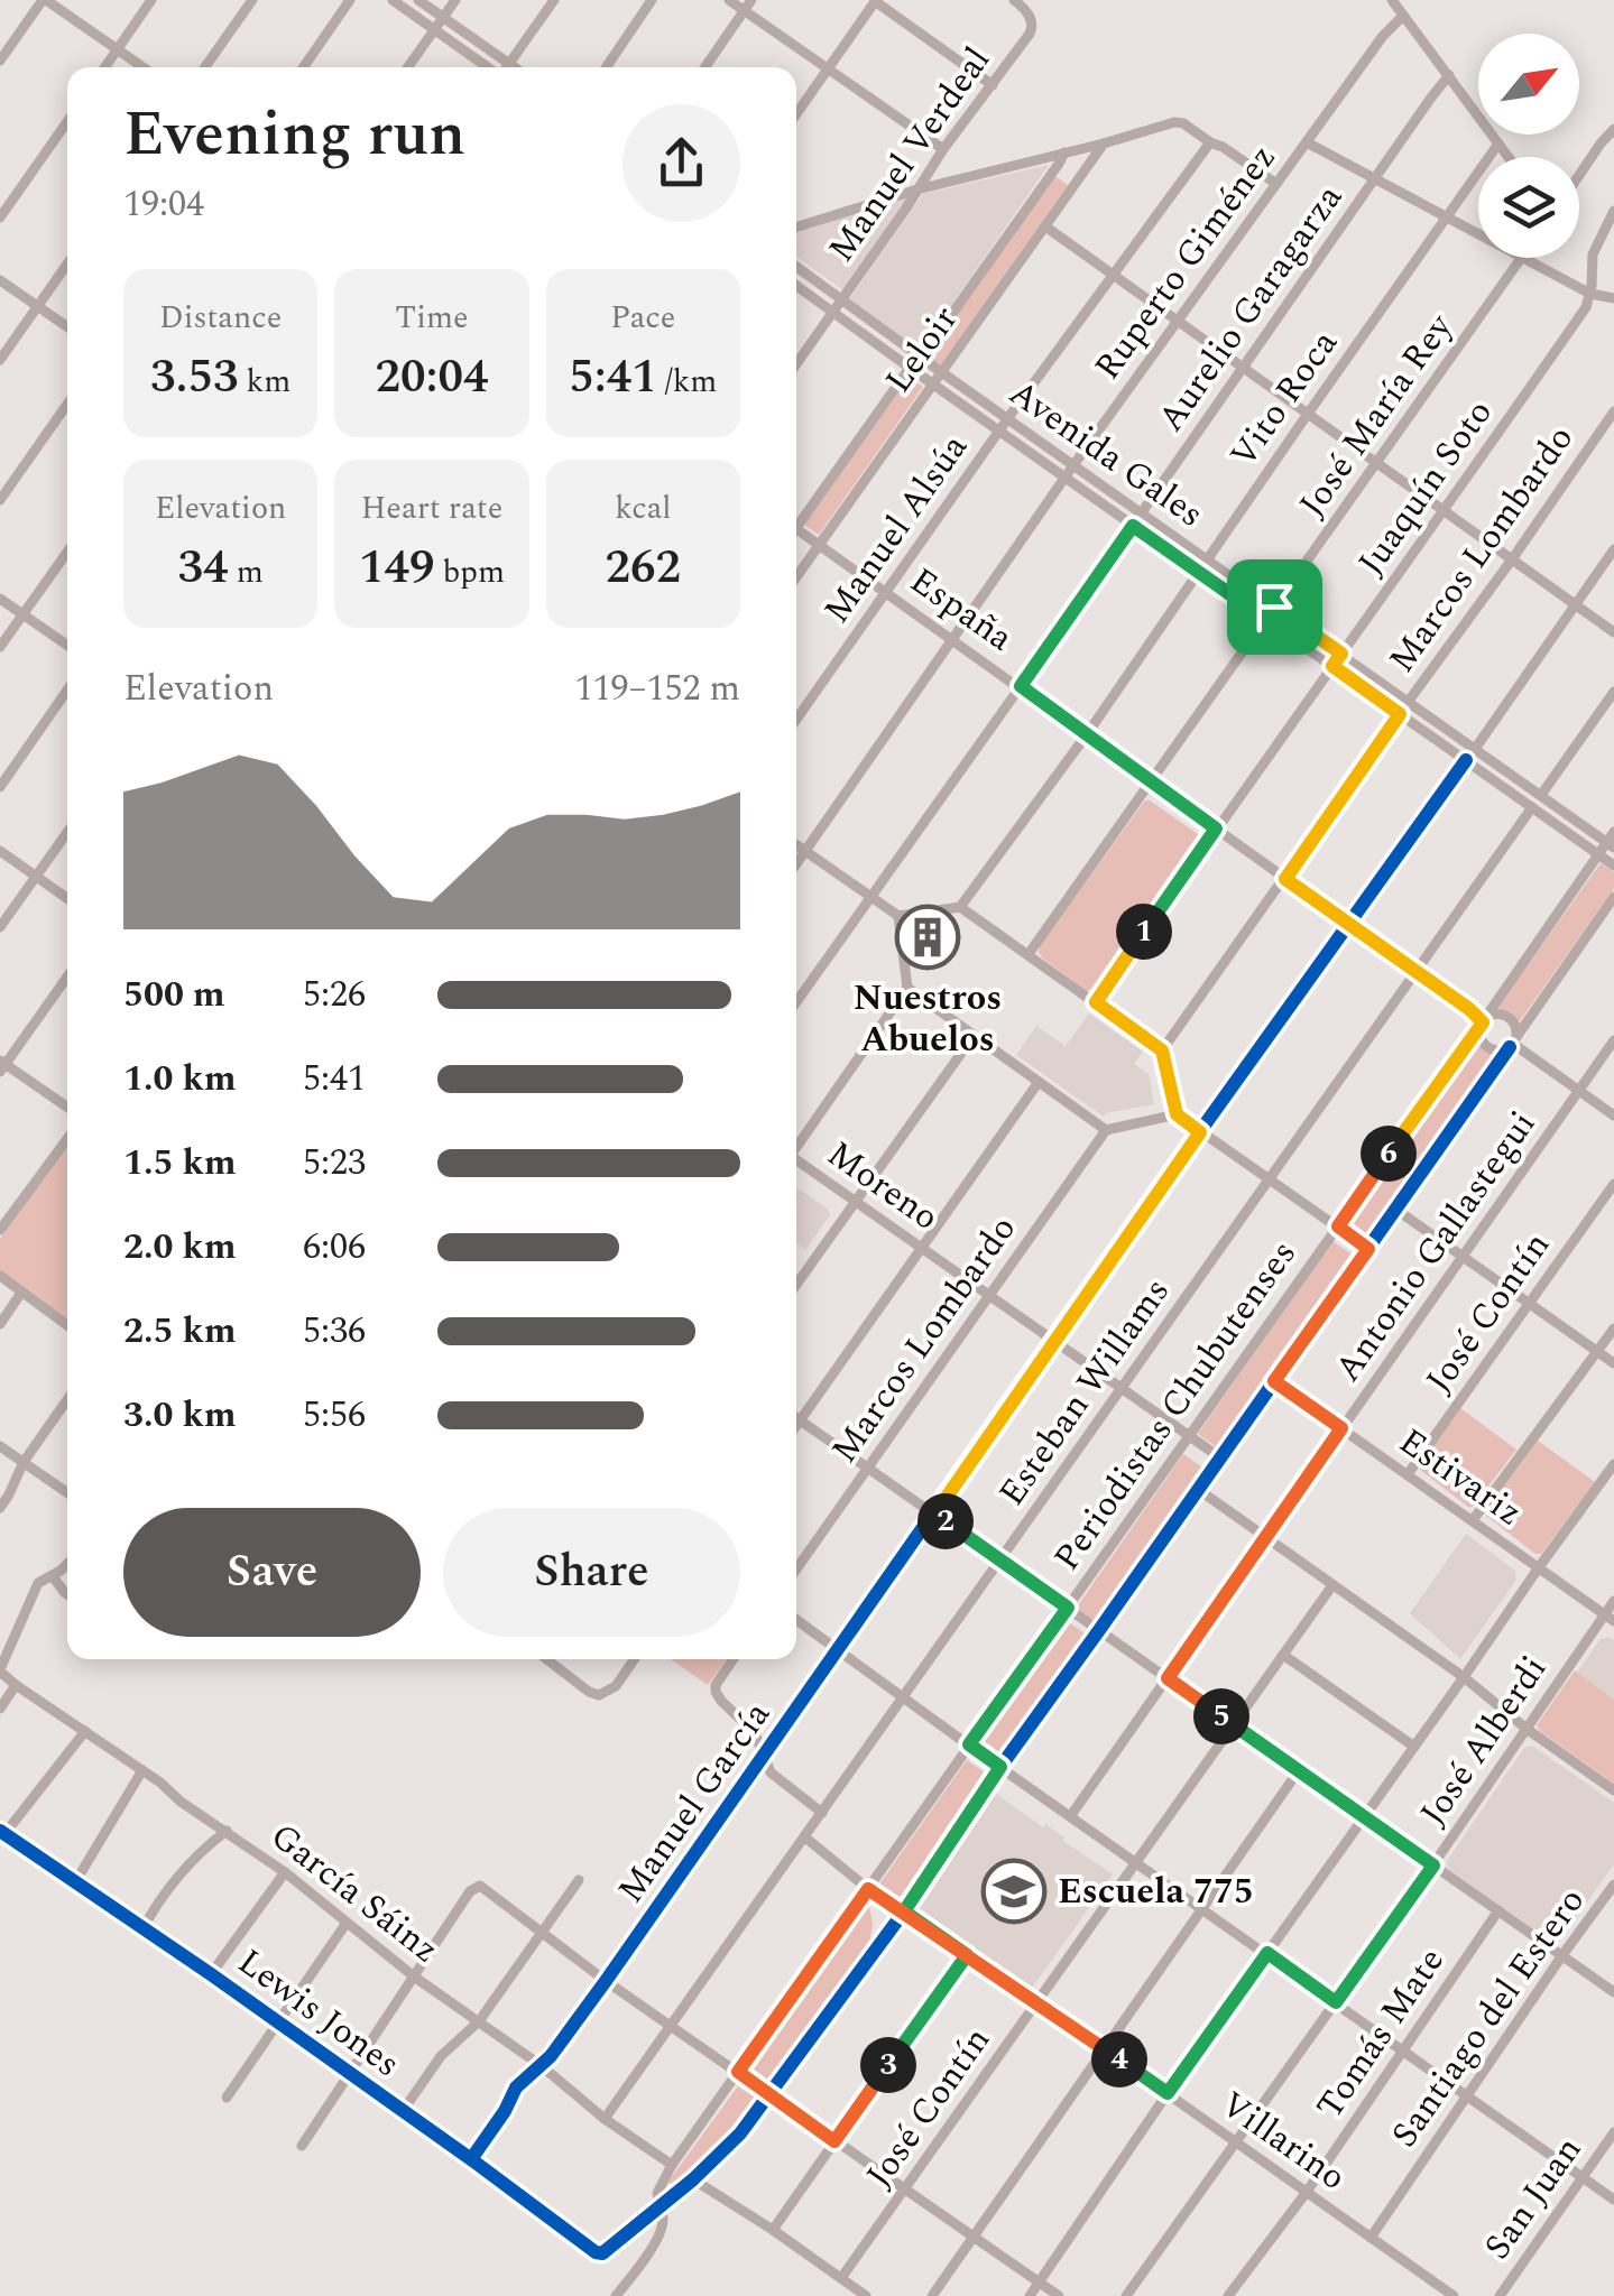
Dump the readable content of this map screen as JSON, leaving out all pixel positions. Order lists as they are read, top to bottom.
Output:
{
  "streets": {
    "street": [
      "Manuel Verdeal",
      "Ruperto Giménez",
      "Aurelio Garagarza",
      "Leloir",
      "Vito Roca",
      "José María Rey",
      "Avenida Gales",
      "Juaquín Soto",
      "Manuel Alsúa",
      "Marcos Lombardo",
      "España",
      "Moreno",
      "Antonio Gallastegui",
      "José Contín",
      "Esteban Willams",
      "Periodistas Chubutenses",
      "Estivariz",
      "José Alberdi",
      "Manuel García",
      "García Sáinz",
      "Lewis Jones",
      "Santiago del Estero",
      "Tomás Mate",
      "Villarino",
      "San Juan"
    ]
  },
  "crossings": [
    ["Manuel Verdeal", "Avenida Gales"],
    ["Ruperto Giménez", "Avenida Gales"],
    ["Ruperto Giménez", "España"],
    ["Aurelio Garagarza", "Avenida Gales"],
    ["Aurelio Garagarza", "España"],
    ["Leloir", "Avenida Gales"],
    ["Leloir", "España"],
    ["Vito Roca", "Avenida Gales"],
    ["Vito Roca", "España"],
    ["José María Rey", "Avenida Gales"],
    ["José María Rey", "España"],
    ["Avenida Gales", "Juaquín Soto"],
    ["Avenida Gales", "Manuel Alsúa"],
    ["Avenida Gales", "Marcos Lombardo"],
    ["Avenida Gales", "Esteban Willams"],
    ["Avenida Gales", "Periodistas Chubutenses"],
    ["Avenida Gales", "Manuel García"],
    ["Juaquín Soto", "España"],
    ["Manuel Alsúa", "España"],
    ["Marcos Lombardo", "España"],
    ["Marcos Lombardo", "Moreno"],
    ["España", "Esteban Willams"],
    ["España", "Periodistas Chubutenses"],
    ["España", "Manuel García"],
    ["Moreno", "Esteban Willams"],
    ["Moreno", "Periodistas Chubutenses"],
    ["Moreno", "Manuel García"],
    ["Antonio Gallastegui", "Estivariz"],
    ["José Contín", "Estivariz"],
    ["José Contín", "Villarino"],
    ["Esteban Willams", "García Sáinz"],
    ["Esteban Willams", "Villarino"],
    ["Periodistas Chubutenses", "Estivariz"],
    ["Periodistas Chubutenses", "García Sáinz"],
    ["Periodistas Chubutenses", "Lewis Jones"],
    ["Periodistas Chubutenses", "Villarino"],
    ["Estivariz", "José Alberdi"],
    ["José Alberdi", "Villarino"],
    ["Manuel García", "García Sáinz"],
    ["Manuel García", "Lewis Jones"],
    ["Santiago del Estero", "Villarino"],
    ["Tomás Mate", "Villarino"]
  ],
  "places": {
    "building": ["Nuestros Abuelos"],
    "school or university": ["Escuela 775"]
  },
  "north": "top right",
  "page": {
    "heading": ["Evening run", "19:04"],
    "stats": [
      ["Distance", "3.53 km"],
      ["Time", "20:04"],
      ["Pace", "5:41 /km"],
      ["Elevation", "34 m"],
      ["Heart rate", "149 bpm"],
      ["kcal", "262"]
    ],
    "chart": ["Elevation", "119–152 m"],
    "pins": [
      "1",
      "6",
      "2",
      "5",
      "4",
      "3"
    ],
    "list": [
      {
        "name": "500 m",
        "note": "5:26"
      },
      {
        "name": "1.0 km",
        "note": "5:41"
      },
      {
        "name": "1.5 km",
        "note": "5:23"
      },
      {
        "name": "2.0 km",
        "note": "6:06"
      },
      {
        "name": "2.5 km",
        "note": "5:36"
      },
      {
        "name": "3.0 km",
        "note": "5:56"
      }
    ],
    "buttons": ["Save", "Share"]
  }
}
